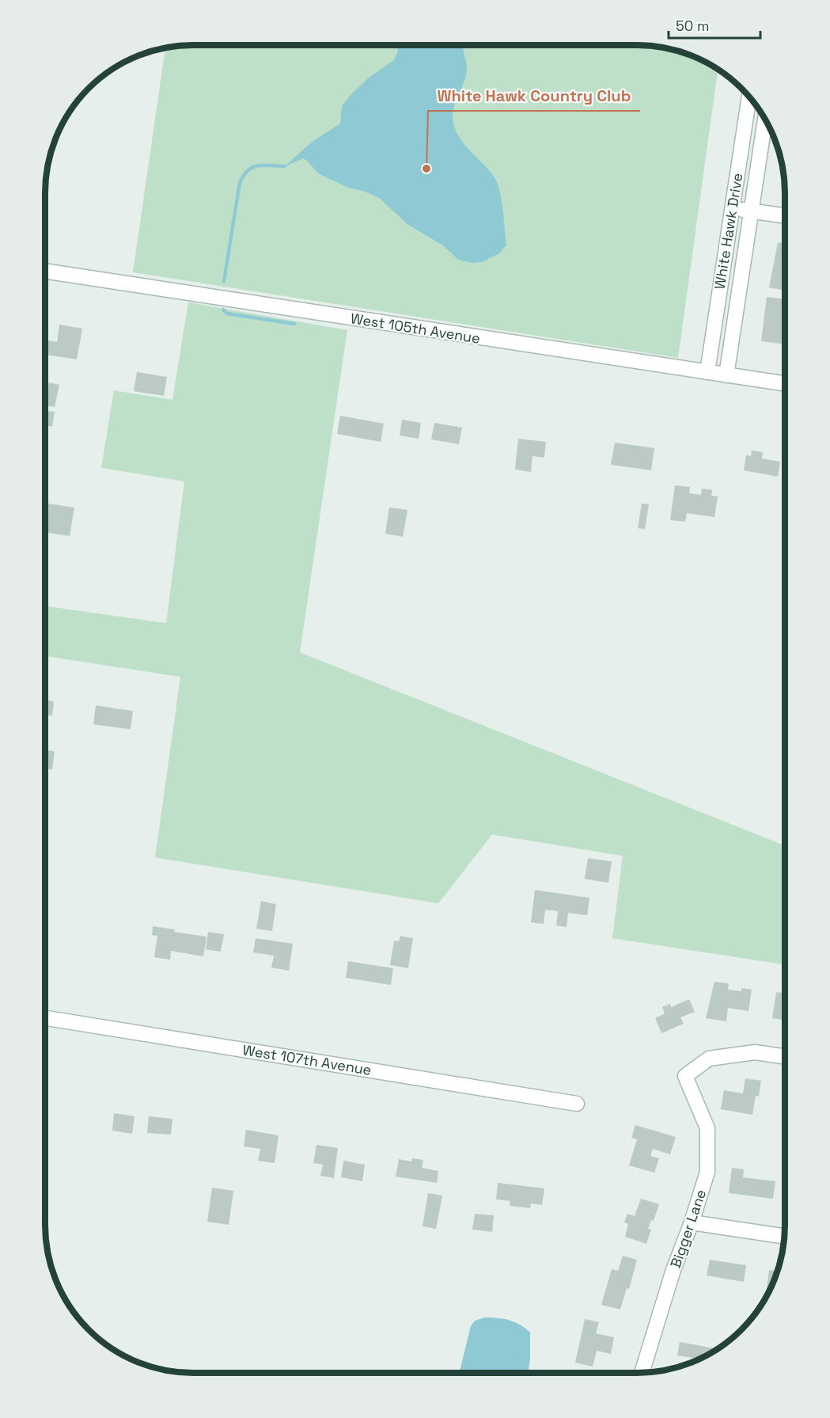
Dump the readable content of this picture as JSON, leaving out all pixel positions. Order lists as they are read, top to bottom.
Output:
{
  "streets": {
    "street": [
      "White Hawk Drive",
      "West 105th Avenue",
      "West 107th Avenue",
      "Bigger Lane"
    ]
  },
  "crossings": [
    ["White Hawk Drive", "West 105th Avenue"]
  ],
  "places": ["White Hawk Country Club"],
  "scale_bar": "50 m"
}
